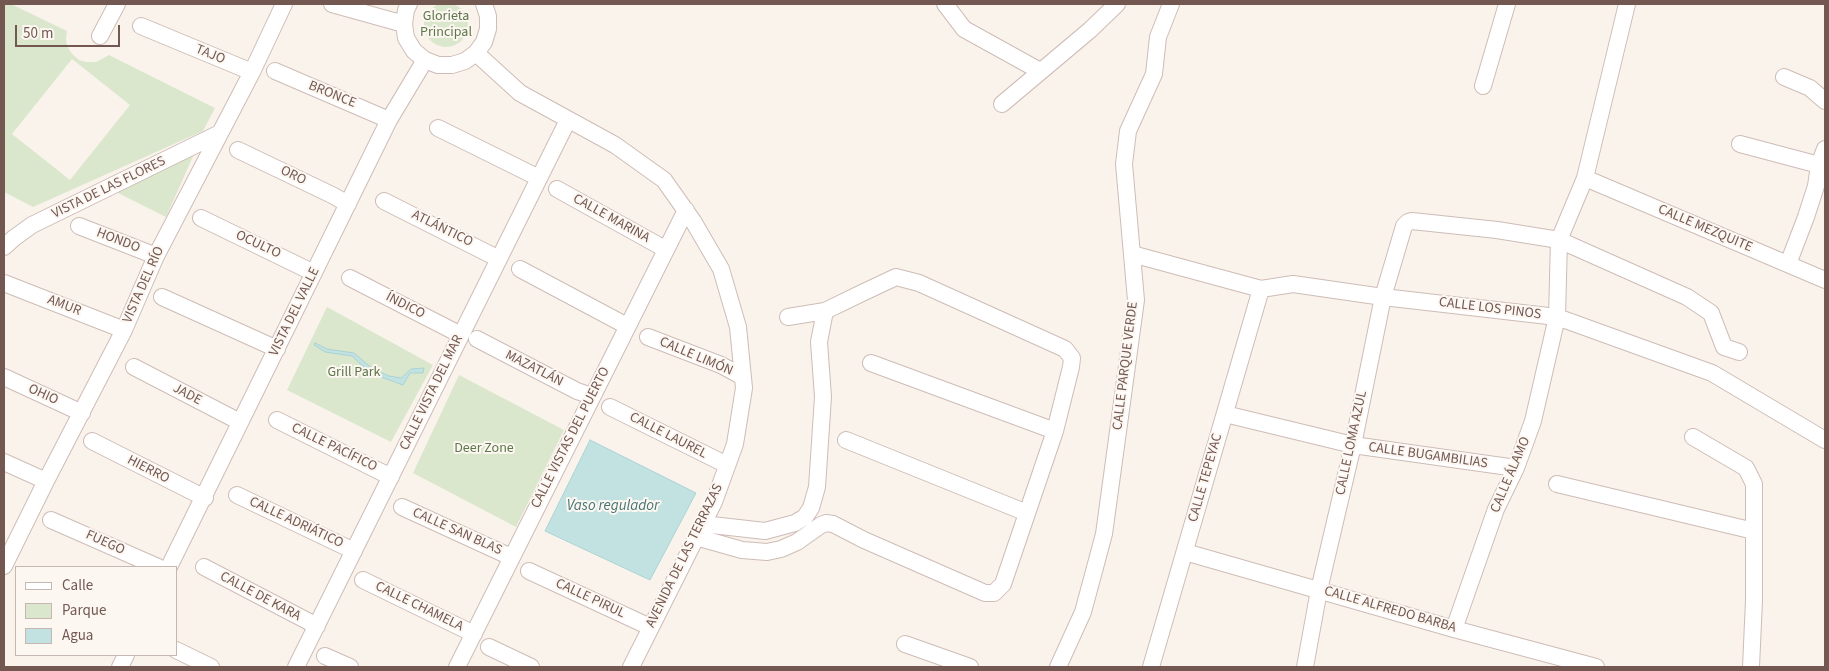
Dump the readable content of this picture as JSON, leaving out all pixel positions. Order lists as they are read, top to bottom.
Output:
{
  "streets": {
    "street": [
      "TAJO",
      "BRONCE",
      "ORO",
      "VISTA DE LAS FLORES",
      "CALLE MARINA",
      "ATLÁNTICO",
      "CALLE MEZQUITE",
      "HONDO",
      "OCULTO",
      "VISTA DEL RÍO",
      "AMUR",
      "ÍNDICO",
      "CALLE LOS PINOS",
      "VISTA DEL VALLE",
      "CALLE LIMÓN",
      "CALLE PARQUE VERDE",
      "MAZATLÁN",
      "CALLE VISTA DEL MAR",
      "OHIO",
      "JADE",
      "CALLE LAUREL",
      "CALLE VISTAS DEL PUERTO",
      "CALLE LOMA AZUL",
      "CALLE PACÍFICO",
      "CALLE BUGAMBILIAS",
      "HIERRO",
      "CALLE ÁLAMO",
      "CALLE TEPEYAC",
      "CALLE ADRIÁTICO",
      "CALLE SAN BLAS",
      "FUEGO",
      "AVENIDA DE LAS TERRAZAS",
      "CALLE DE KARA",
      "CALLE PIRUL",
      "CALLE CHAMELA",
      "CALLE ALFREDO BARBA"
    ]
  },
  "crossings": [
    ["TAJO", "VISTA DEL RÍO"],
    ["BRONCE", "VISTA DEL VALLE"],
    ["ORO", "VISTA DEL VALLE"],
    ["VISTA DE LAS FLORES", "VISTA DEL RÍO"],
    ["CALLE MARINA", "CALLE VISTAS DEL PUERTO"],
    ["ATLÁNTICO", "CALLE VISTA DEL MAR"],
    ["HONDO", "VISTA DEL RÍO"],
    ["OCULTO", "VISTA DEL VALLE"],
    ["VISTA DEL RÍO", "AMUR"],
    ["VISTA DEL RÍO", "OHIO"],
    ["ÍNDICO", "MAZATLÁN"],
    ["ÍNDICO", "CALLE VISTA DEL MAR"],
    ["CALLE LOS PINOS", "CALLE PARQUE VERDE"],
    ["CALLE LOS PINOS", "CALLE LOMA AZUL"],
    ["CALLE LOS PINOS", "CALLE ÁLAMO"],
    ["CALLE LOS PINOS", "CALLE TEPEYAC"],
    ["VISTA DEL VALLE", "JADE"],
    ["VISTA DEL VALLE", "HIERRO"],
    ["CALLE LIMÓN", "AVENIDA DE LAS TERRAZAS"],
    ["MAZATLÁN", "CALLE VISTA DEL MAR"],
    ["MAZATLÁN", "CALLE VISTAS DEL PUERTO"],
    ["CALLE VISTA DEL MAR", "CALLE PACÍFICO"],
    ["CALLE VISTA DEL MAR", "CALLE ADRIÁTICO"],
    ["CALLE VISTA DEL MAR", "AVENIDA DE LAS TERRAZAS"],
    ["CALLE VISTA DEL MAR", "CALLE DE KARA"],
    ["CALLE LAUREL", "AVENIDA DE LAS TERRAZAS"],
    ["CALLE VISTAS DEL PUERTO", "CALLE SAN BLAS"],
    ["CALLE VISTAS DEL PUERTO", "AVENIDA DE LAS TERRAZAS"],
    ["CALLE VISTAS DEL PUERTO", "CALLE CHAMELA"],
    ["CALLE LOMA AZUL", "CALLE BUGAMBILIAS"],
    ["CALLE LOMA AZUL", "CALLE ÁLAMO"],
    ["CALLE LOMA AZUL", "CALLE ALFREDO BARBA"],
    ["CALLE BUGAMBILIAS", "CALLE ÁLAMO"],
    ["CALLE BUGAMBILIAS", "CALLE TEPEYAC"],
    ["CALLE ÁLAMO", "CALLE ALFREDO BARBA"],
    ["CALLE TEPEYAC", "CALLE ALFREDO BARBA"],
    ["AVENIDA DE LAS TERRAZAS", "CALLE PIRUL"]
  ],
  "water": ["Vaso regulador"],
  "parks": ["Glorieta Principal", "Grill Park", "Deer Zone"],
  "legend": ["Calle", "Parque", "Agua"],
  "scale_bar": "50 m"
}
